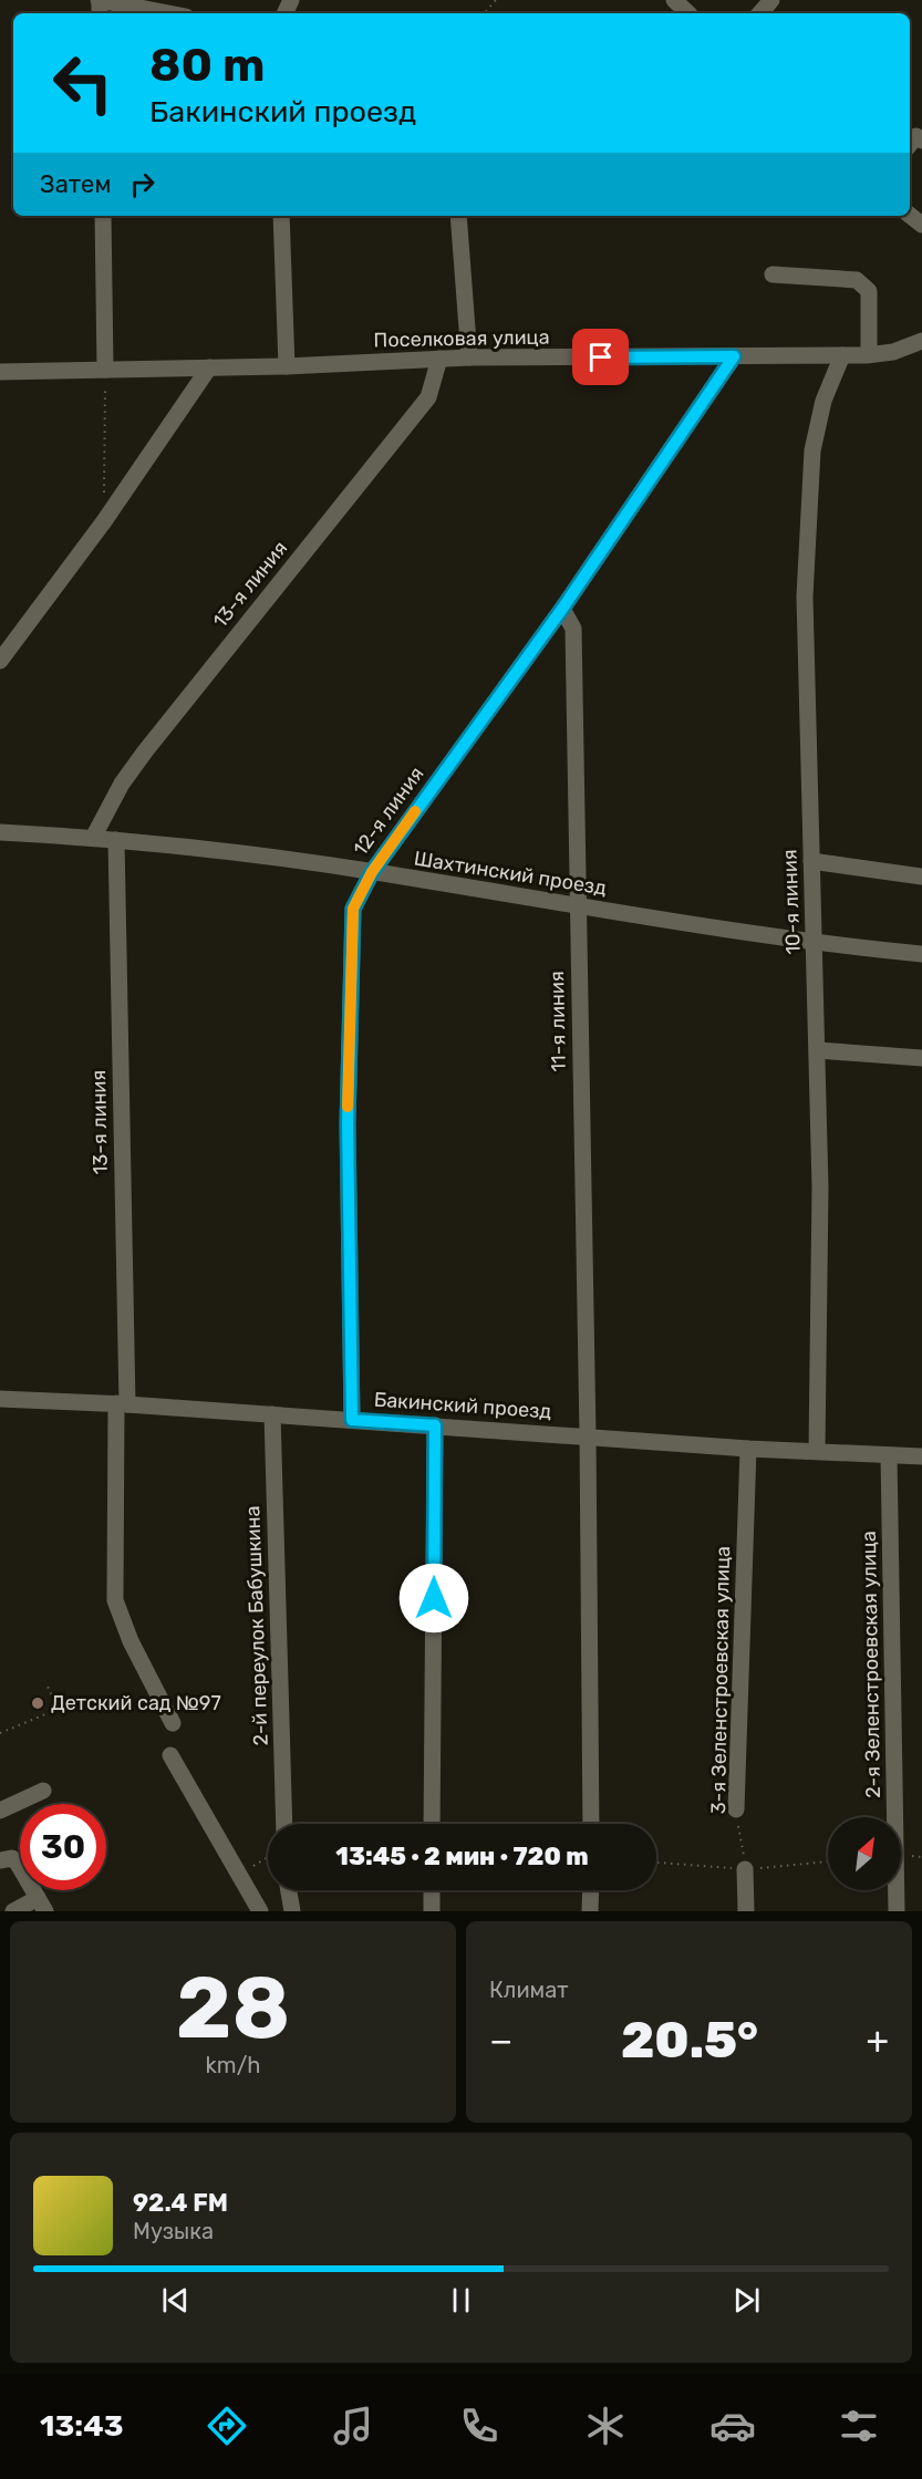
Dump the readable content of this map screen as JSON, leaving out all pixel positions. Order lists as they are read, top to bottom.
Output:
{
  "streets": {
    "street": [
      "Поселковая улица",
      "13-я линия",
      "12-я линия",
      "Шахтинский проезд",
      "10-я линия",
      "11-я линия",
      "Бакинский проезд",
      "2-й переулок Бабушкина",
      "2-я Зеленстроевская улица",
      "3-я Зеленстроевская улица"
    ]
  },
  "crossings": [
    ["Поселковая улица", "13-я линия"],
    ["Поселковая улица", "12-я линия"],
    ["Поселковая улица", "10-я линия"],
    ["13-я линия", "Шахтинский проезд"],
    ["13-я линия", "Бакинский проезд"],
    ["12-я линия", "Шахтинский проезд"],
    ["12-я линия", "11-я линия"],
    ["12-я линия", "Бакинский проезд"],
    ["Шахтинский проезд", "10-я линия"],
    ["Шахтинский проезд", "11-я линия"],
    ["10-я линия", "Бакинский проезд"],
    ["11-я линия", "Бакинский проезд"],
    ["Бакинский проезд", "2-й переулок Бабушкина"],
    ["Бакинский проезд", "2-я Зеленстроевская улица"],
    ["Бакинский проезд", "3-я Зеленстроевская улица"]
  ],
  "places": ["Детский сад №97"],
  "north": "top right",
  "page": {
    "turn": ["80 m", "Бакинский проезд"],
    "then": "Затем",
    "limit": "30",
    "trip": "13:45 · 2 мин · 720 m",
    "tile": [
      ["28", "km/h"],
      "Климат"
    ],
    "heat": ["−", "20.5°", "+"],
    "song": ["92.4 FM", "Музыка"],
    "tabs": "13:43"
  }
}
